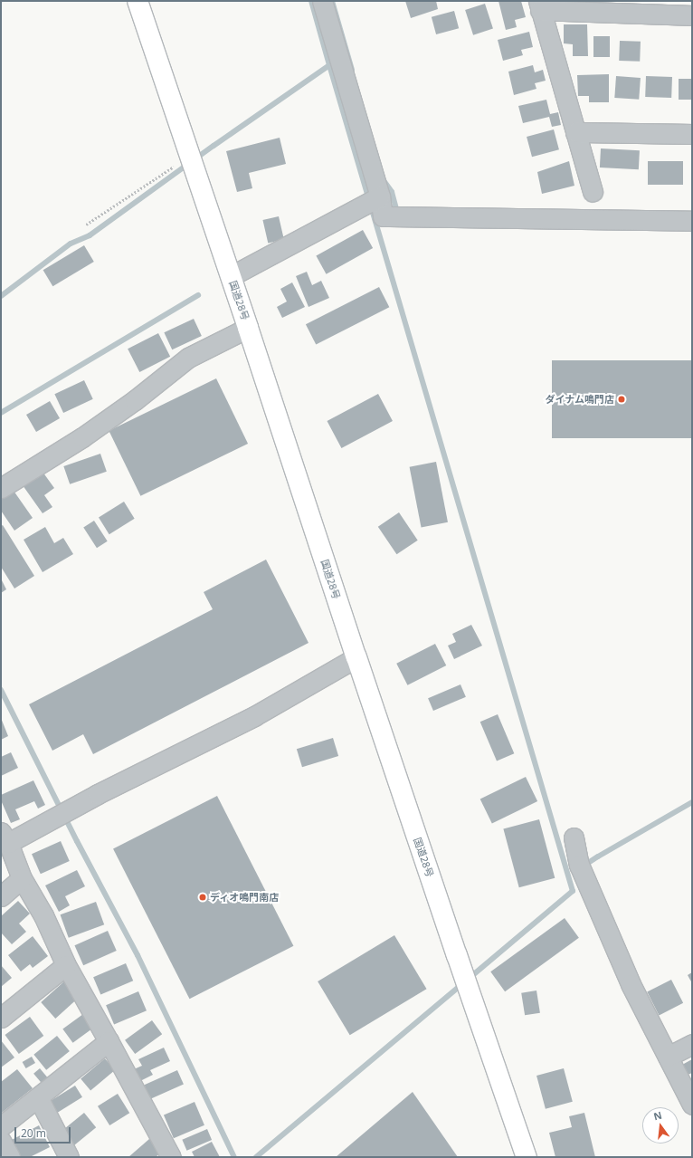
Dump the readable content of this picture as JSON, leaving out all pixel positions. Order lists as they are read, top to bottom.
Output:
{
  "streets": {
    "highway": ["国道28号"]
  },
  "places": ["ダイナム鳴門店", "ディオ鳴門南店"],
  "scale_bar": "20 m",
  "north": "top"
}
